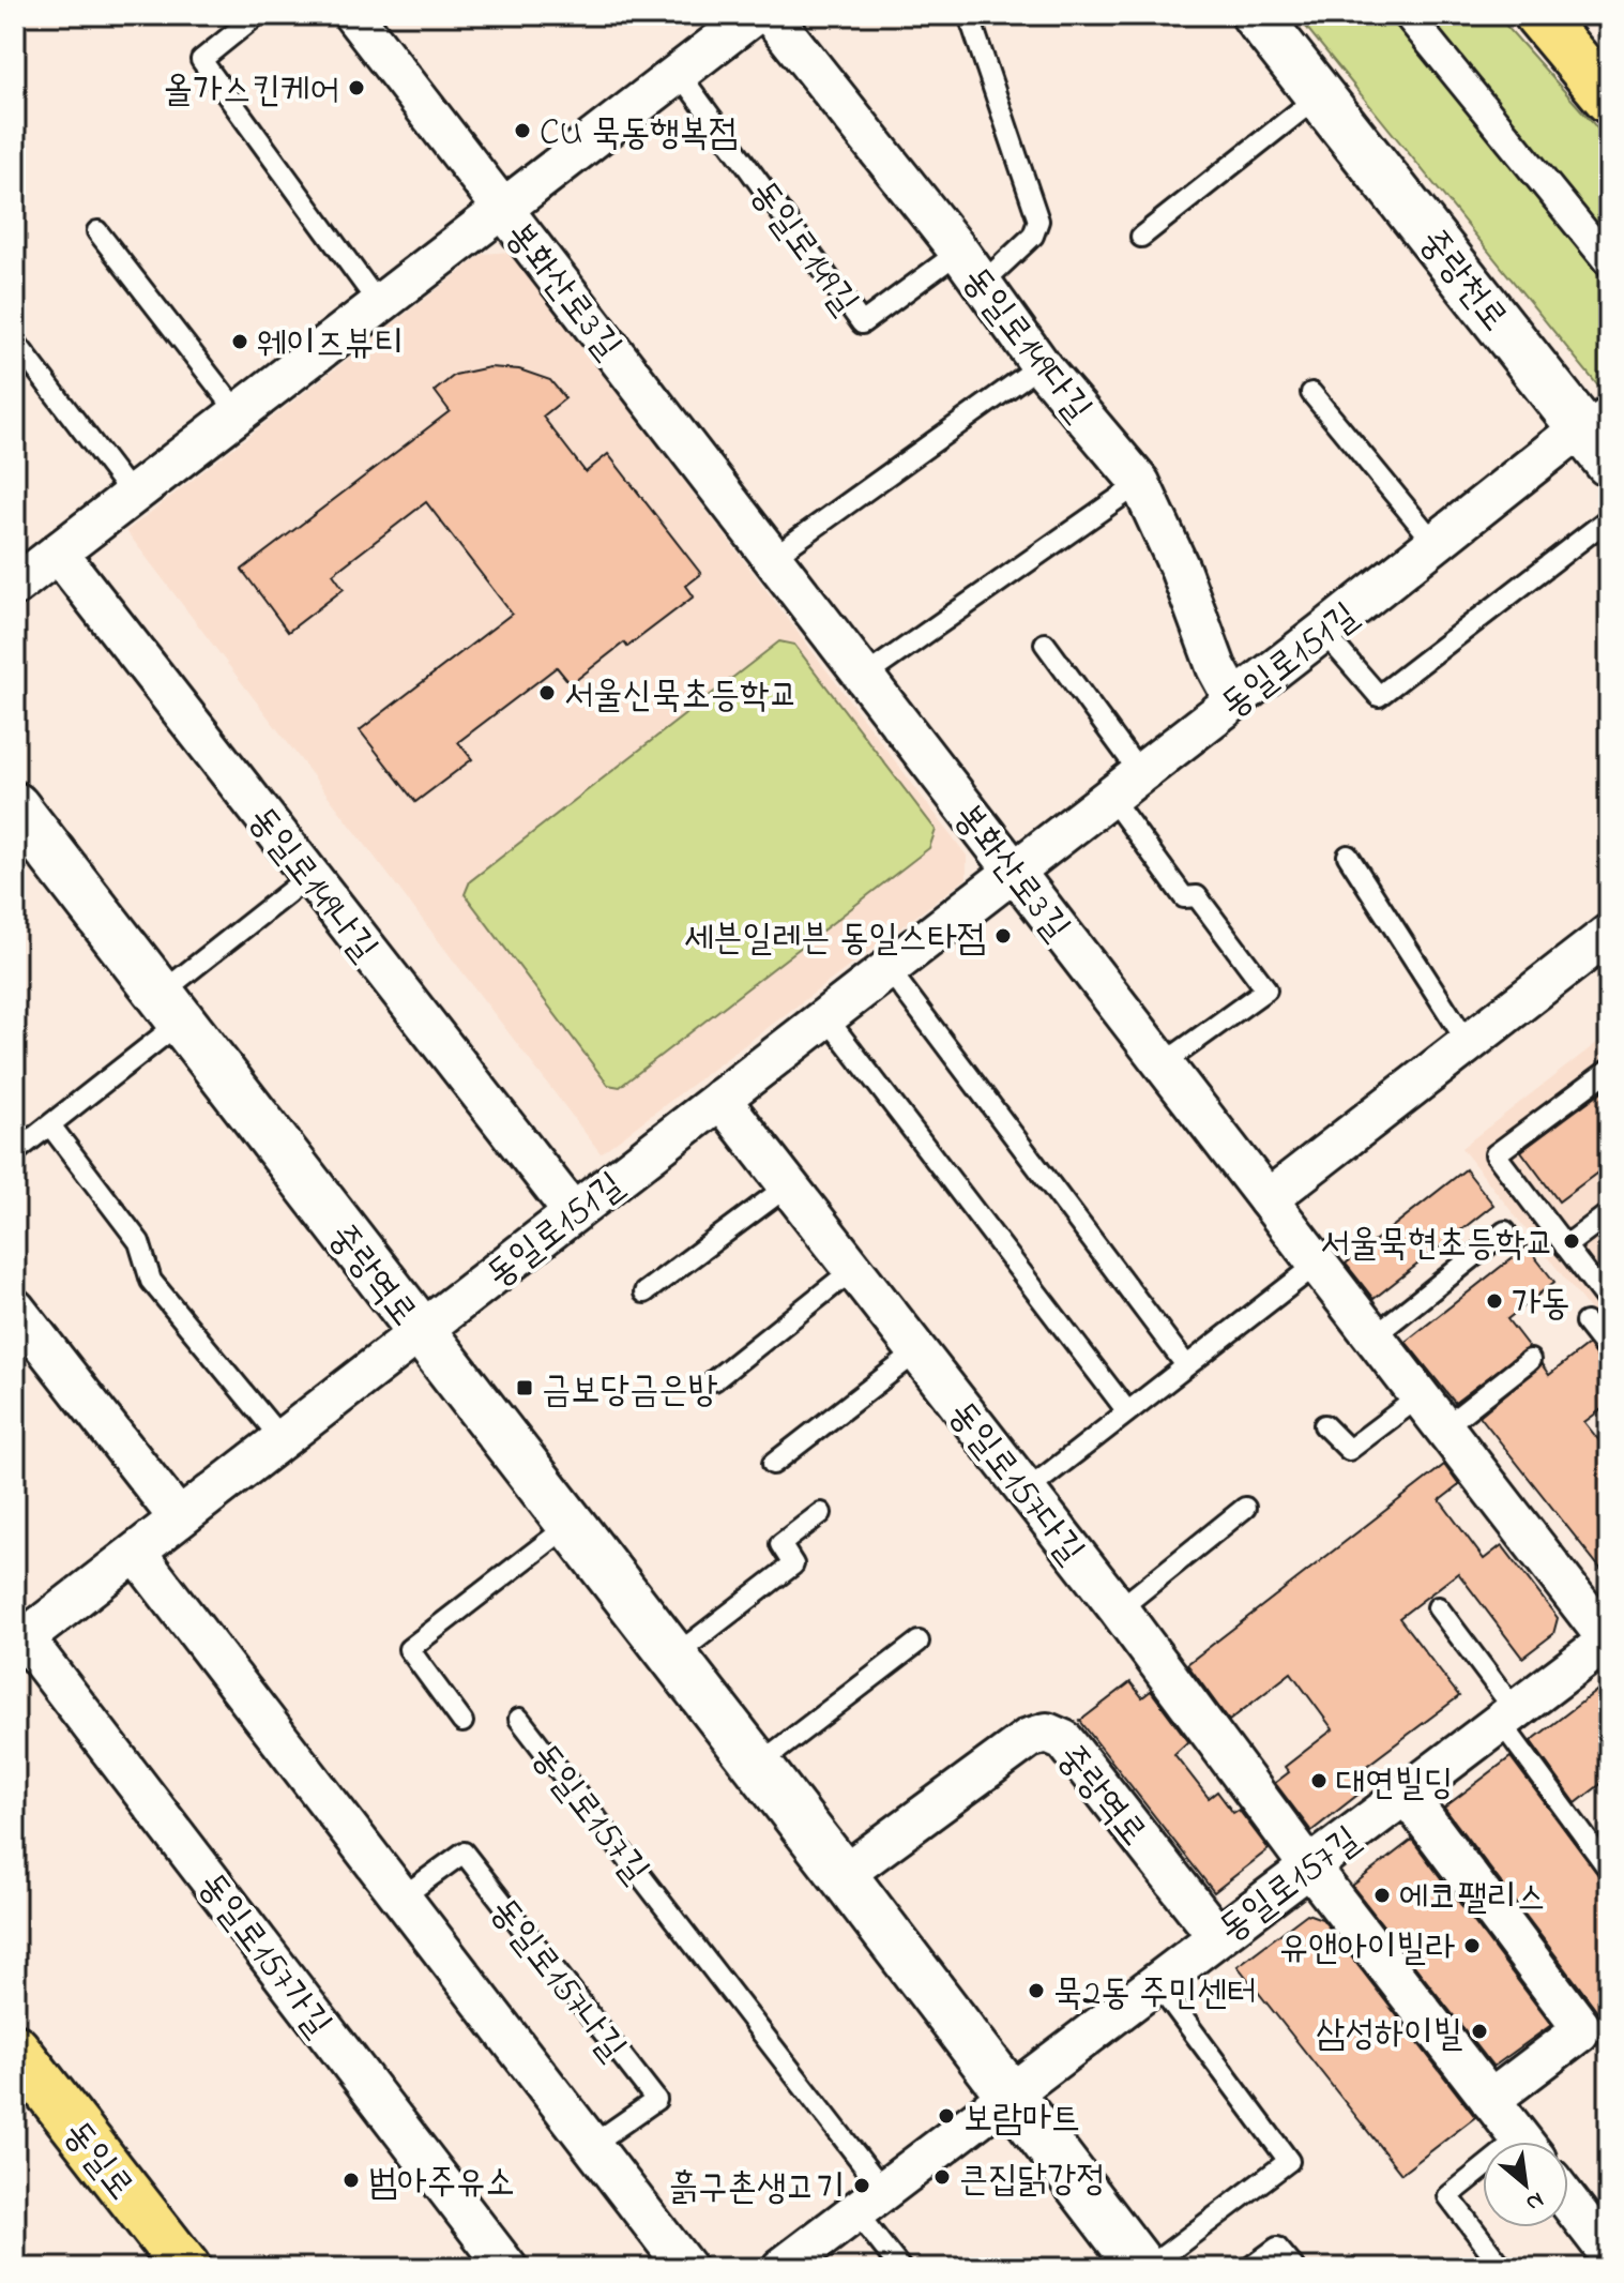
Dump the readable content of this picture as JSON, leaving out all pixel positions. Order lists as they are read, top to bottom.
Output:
{
  "streets": {
    "main road": ["동일로"],
    "street": [
      "중랑천로",
      "봉화산로3길",
      "동일로149다길",
      "동일로151길",
      "동일로149나길",
      "중랑역로",
      "동일로157다길",
      "동일로157길",
      "동일로157가길",
      "동일로157나길"
    ],
    "lane": ["동일로149길"]
  },
  "crossings": [
    ["동일로149길", "동일로149다길"],
    ["중랑천로", "동일로151길"],
    ["봉화산로3길", "동일로151길"],
    ["봉화산로3길", "동일로157길"],
    ["동일로149다길", "동일로151길"],
    ["동일로151길", "동일로149나길"],
    ["동일로151길", "중랑역로"],
    ["동일로151길", "동일로157다길"],
    ["동일로151길", "동일로157가길"],
    ["동일로151길", "동일로157나길"],
    ["중랑역로", "동일로157길"],
    ["동일로157다길", "동일로157길"]
  ],
  "places": {
    "other": [
      "올가스킨케어",
      "CU 묵동행복점",
      "웨이즈뷰티",
      "서울신묵초등학교",
      "세븐일레븐 동일스타점",
      "서울묵현초등학교",
      "가동",
      "대연빌딩",
      "에코팰리스",
      "유앤아이빌라",
      "묵2동 주민센터",
      "삼성하이빌",
      "보람마트",
      "큰집닭강정",
      "범아주유소",
      "흙구촌생고기"
    ],
    "transit": ["금보당금은방"]
  },
  "north": "bottom right"
}
